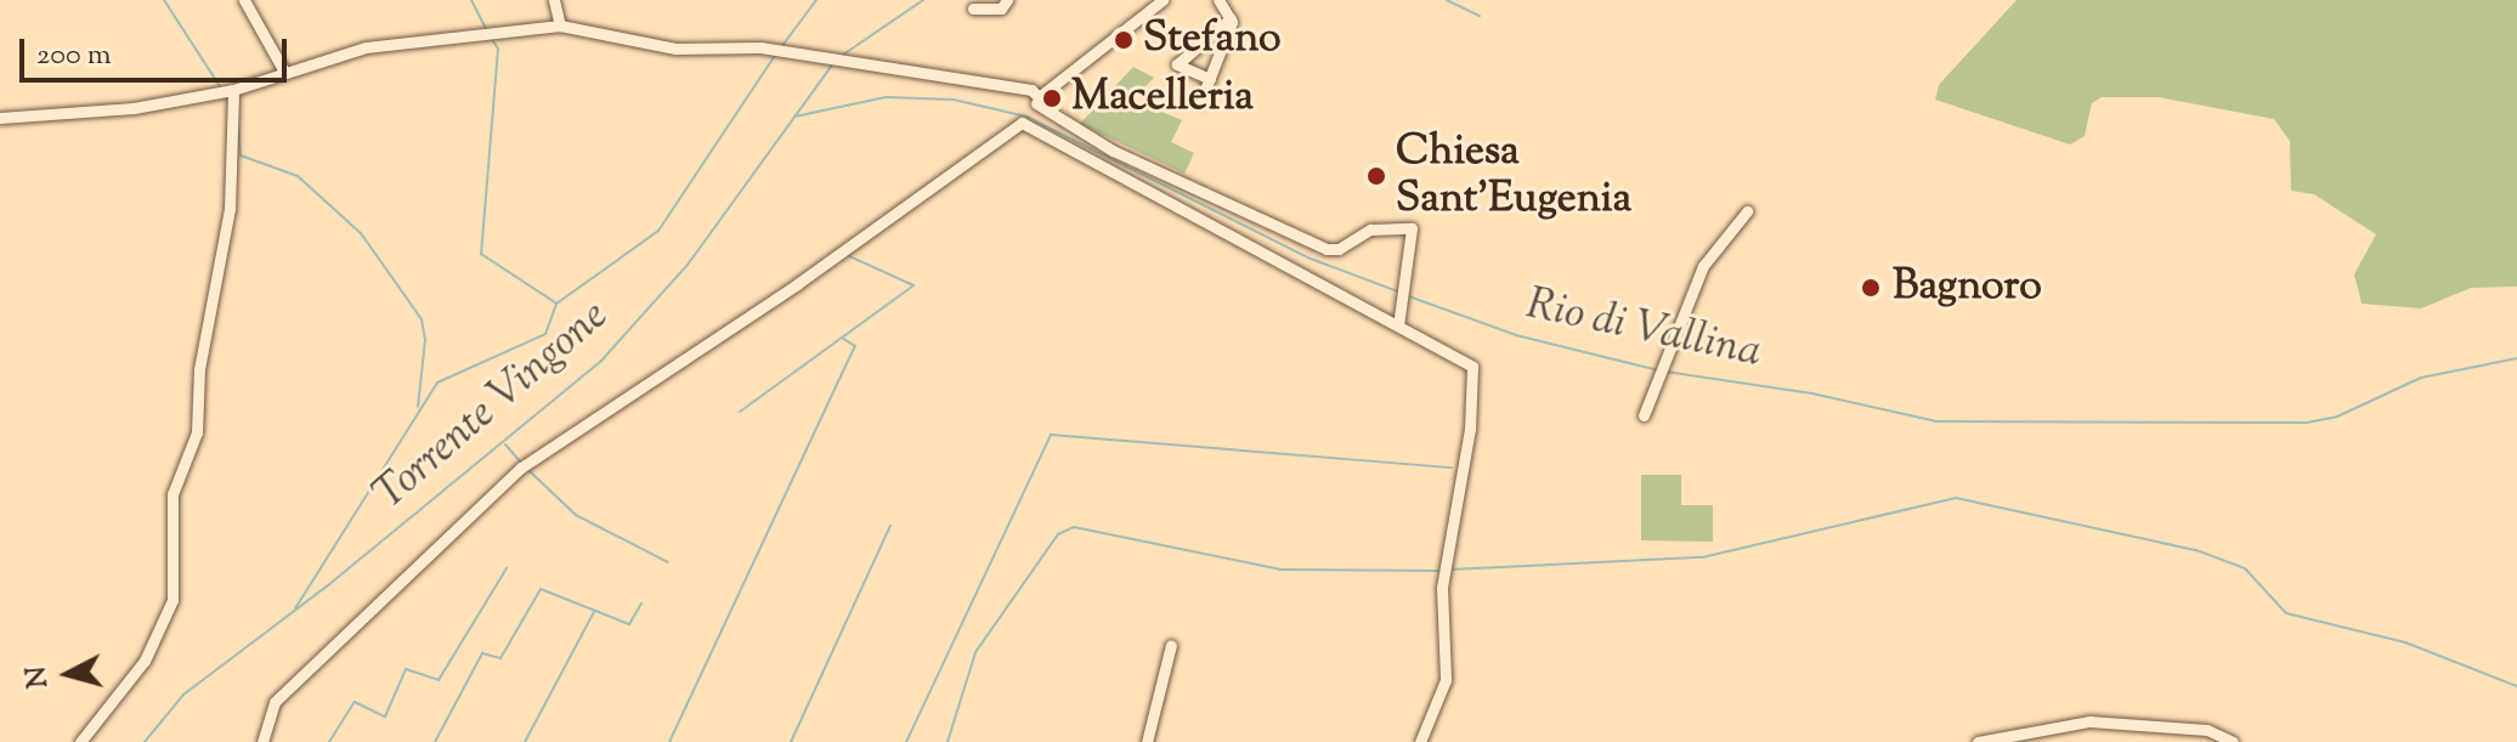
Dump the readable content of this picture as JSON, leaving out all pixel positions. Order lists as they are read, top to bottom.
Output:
{
  "water": ["Rio di Vallina", "Torrente Vingone"],
  "places": [
    "Stefano",
    "Macelleria",
    "Chiesa Sant'Eugenia",
    "Bagnoro"
  ],
  "scale_bar": "200 m",
  "north": "left"
}
